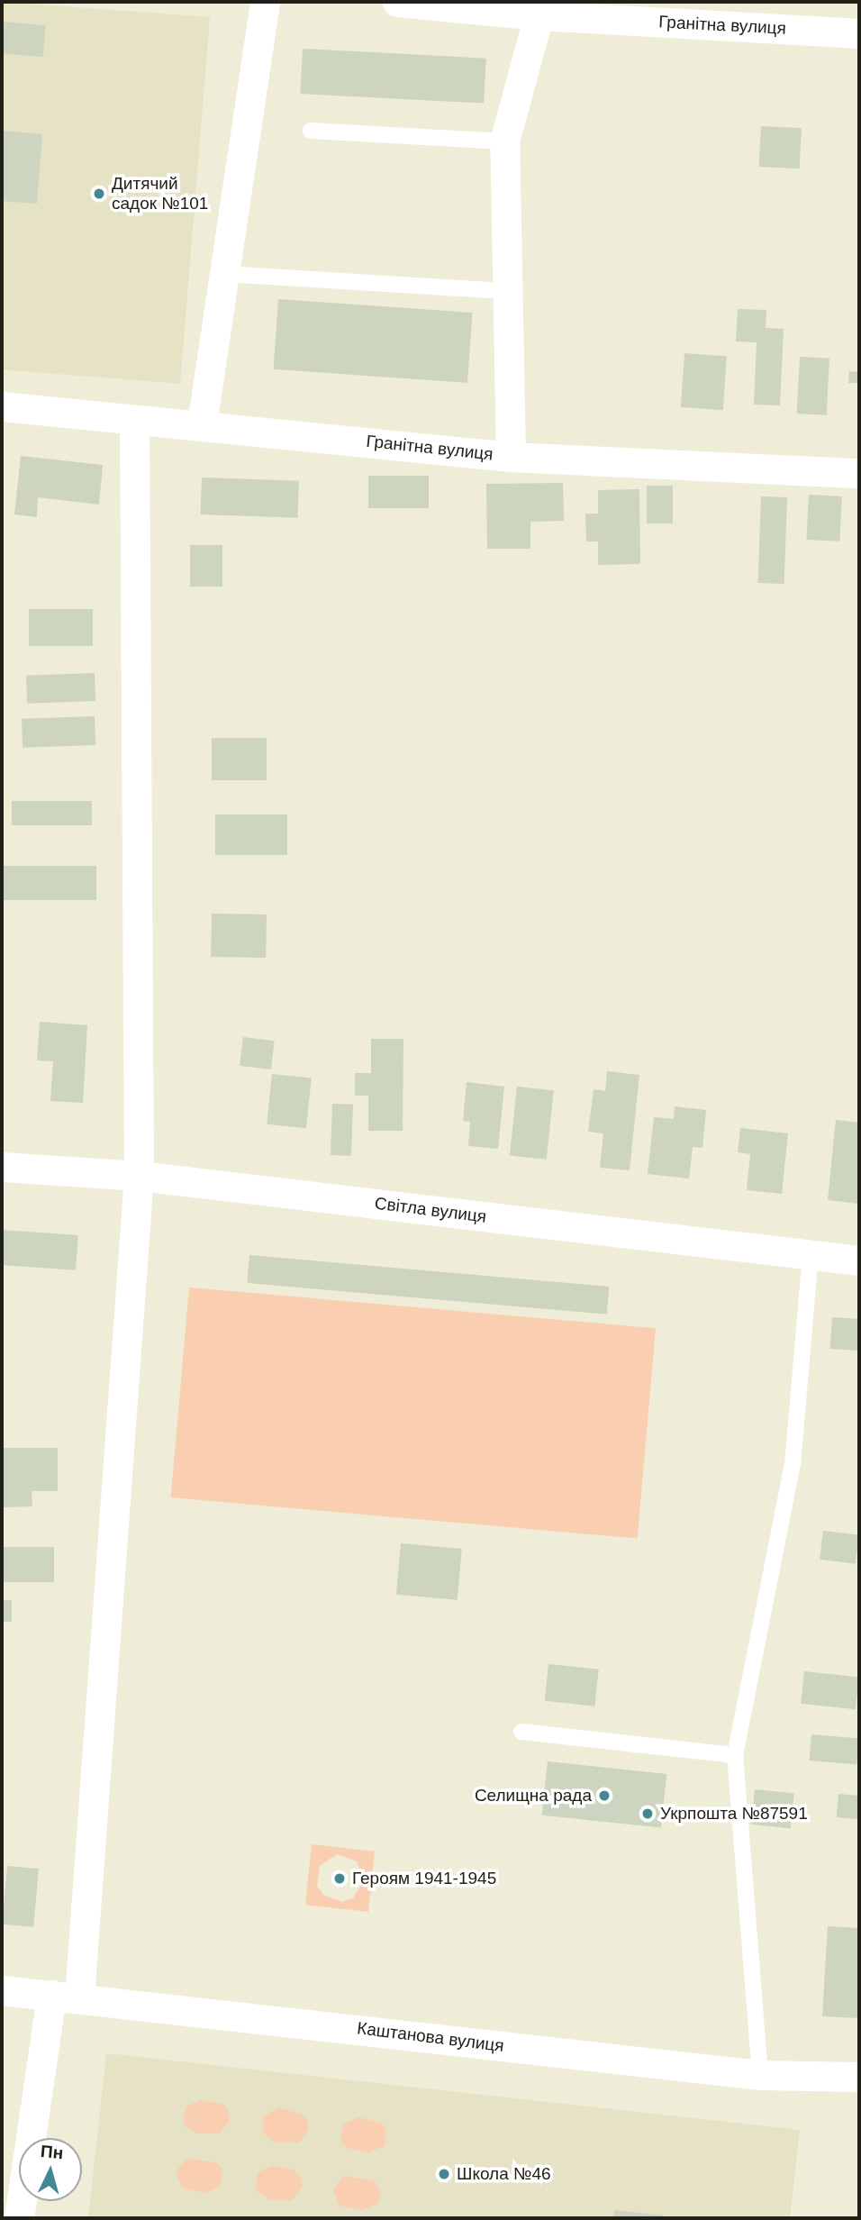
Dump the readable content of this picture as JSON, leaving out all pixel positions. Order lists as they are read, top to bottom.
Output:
{
  "streets": {
    "street": ["Гранітна вулиця", "Світла вулиця", "Каштанова вулиця"]
  },
  "places": [
    "Дитячий садок №101",
    "Селищна рада",
    "Укрпошта №87591",
    "Героям 1941-1945",
    "Школа №46"
  ],
  "north": "top"
}
